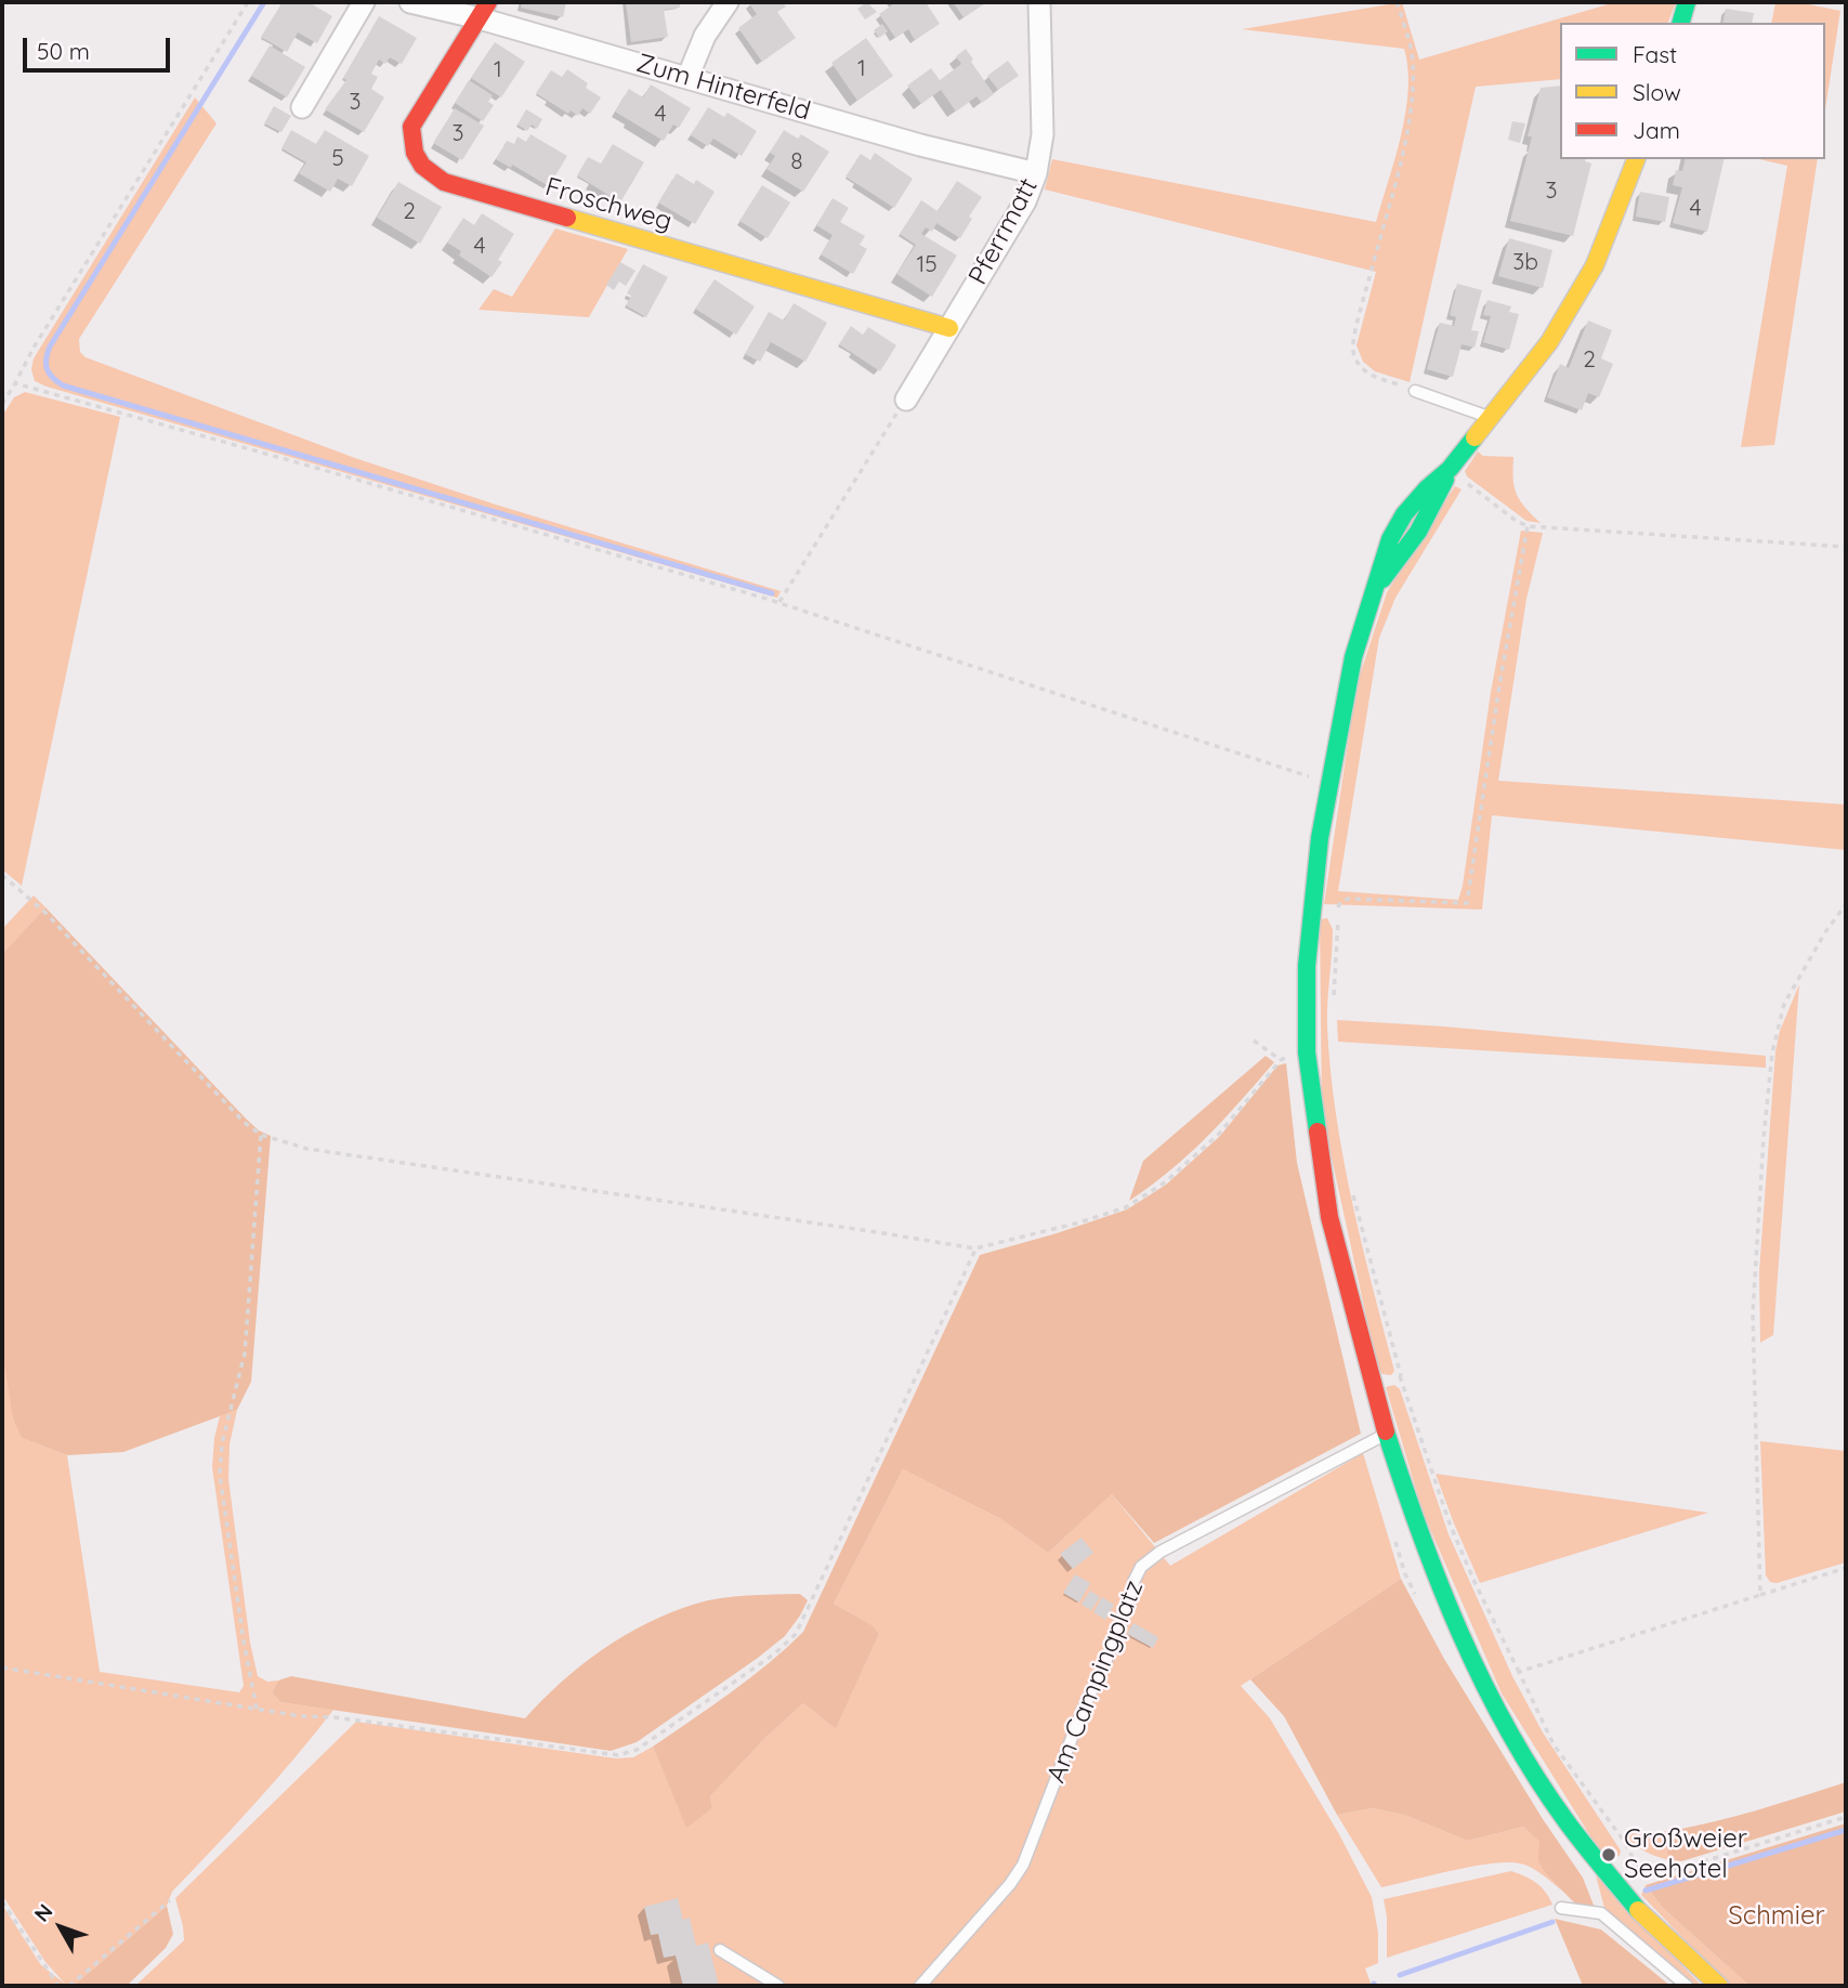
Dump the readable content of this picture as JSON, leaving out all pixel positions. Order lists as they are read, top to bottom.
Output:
{
  "streets": {
    "street": ["Zum Hinterfeld", "Froschweg", "Pferrmatt"],
    "lane": ["Am Campingplatz"]
  },
  "crossings": [
    ["Zum Hinterfeld", "Froschweg"],
    ["Zum Hinterfeld", "Pferrmatt"],
    ["Froschweg", "Pferrmatt"]
  ],
  "parks": ["Schmier"],
  "places": ["Großweier Seehotel"],
  "house_numbers": [
    "1",
    "1",
    "3",
    "4",
    "3",
    "5",
    "8",
    "3",
    "4",
    "2",
    "4",
    "3b",
    "15",
    "2"
  ],
  "legend": ["Fast", "Slow", "Jam"],
  "scale_bar": "50 m",
  "north": "top left"
}
